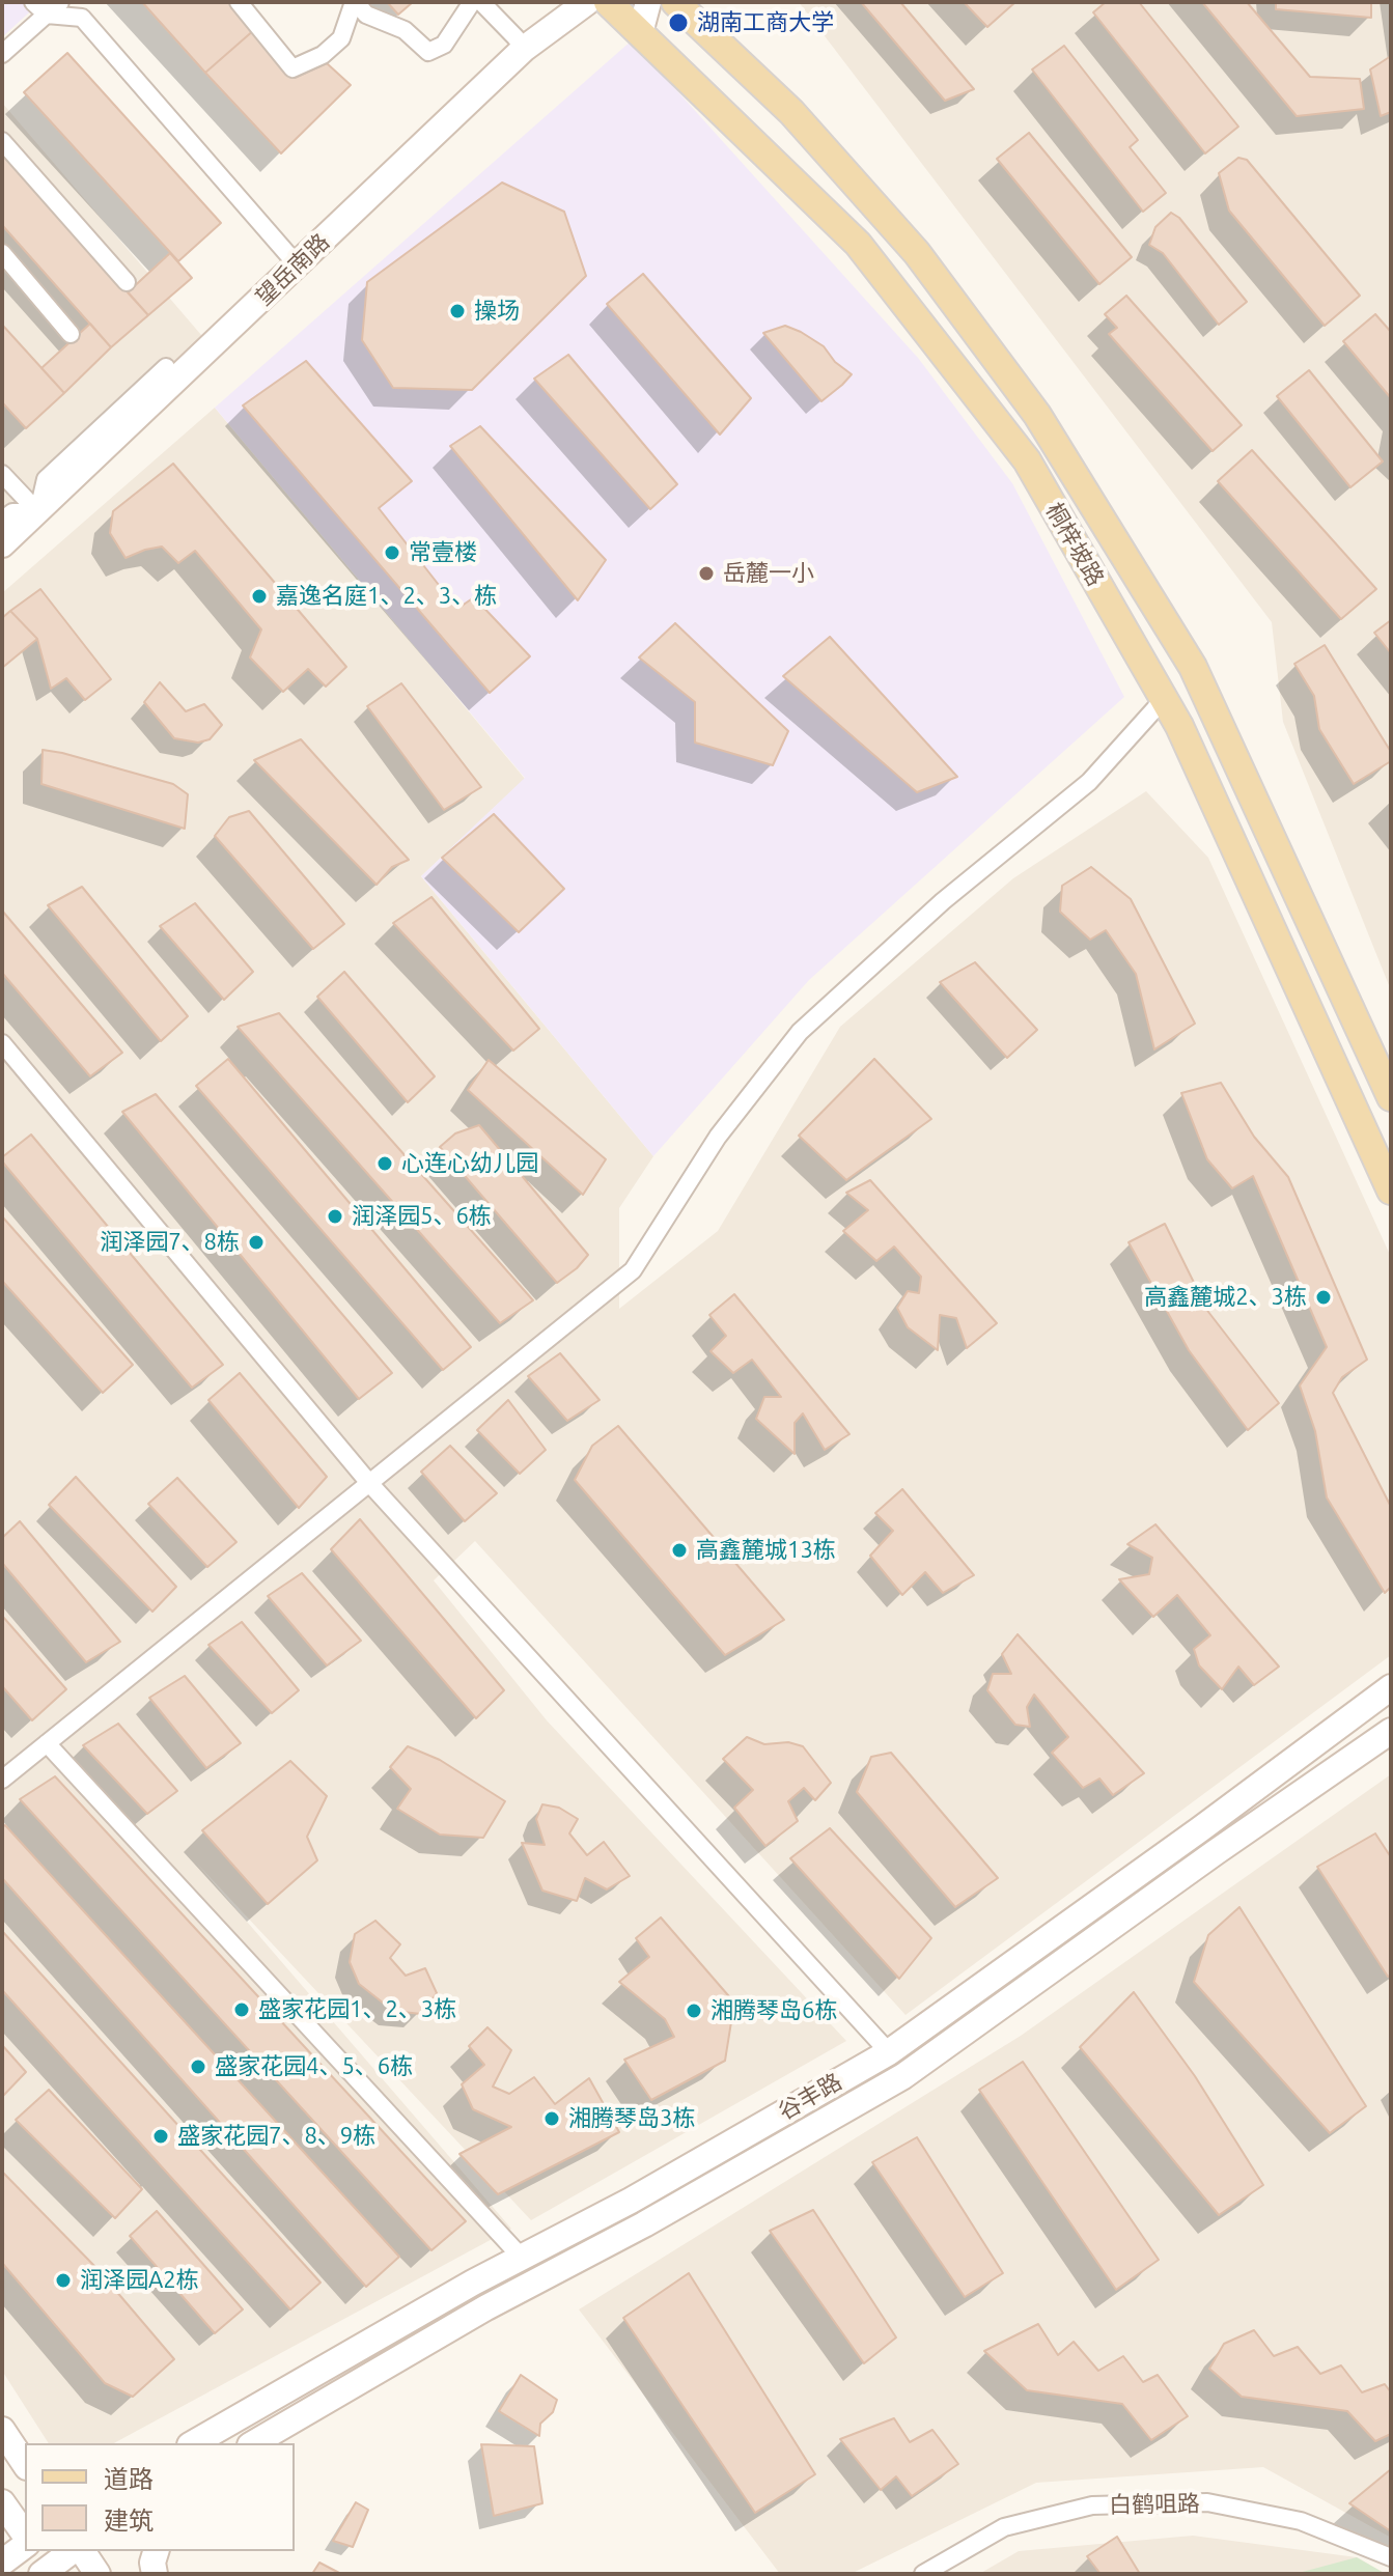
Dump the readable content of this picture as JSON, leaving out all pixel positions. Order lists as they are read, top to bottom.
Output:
{
  "streets": {
    "main road": ["桐梓坡路"],
    "street": ["望岳南路", "谷丰路", "白鹤咀路"]
  },
  "places": [
    "湖南工商大学",
    "操场",
    "常壹楼",
    "岳麓一小",
    "嘉逸名庭1、2、3、栋",
    "心连心幼儿园",
    "润泽园5、6栋",
    "润泽园7、8栋",
    "高鑫麓城2、3栋",
    "高鑫麓城13栋",
    "盛家花园1、2、3栋",
    "湘腾琴岛6栋",
    "盛家花园4、5、6栋",
    "湘腾琴岛3栋",
    "盛家花园7、8、9栋",
    "润泽园A2栋"
  ],
  "legend": ["道路", "建筑"]
}
